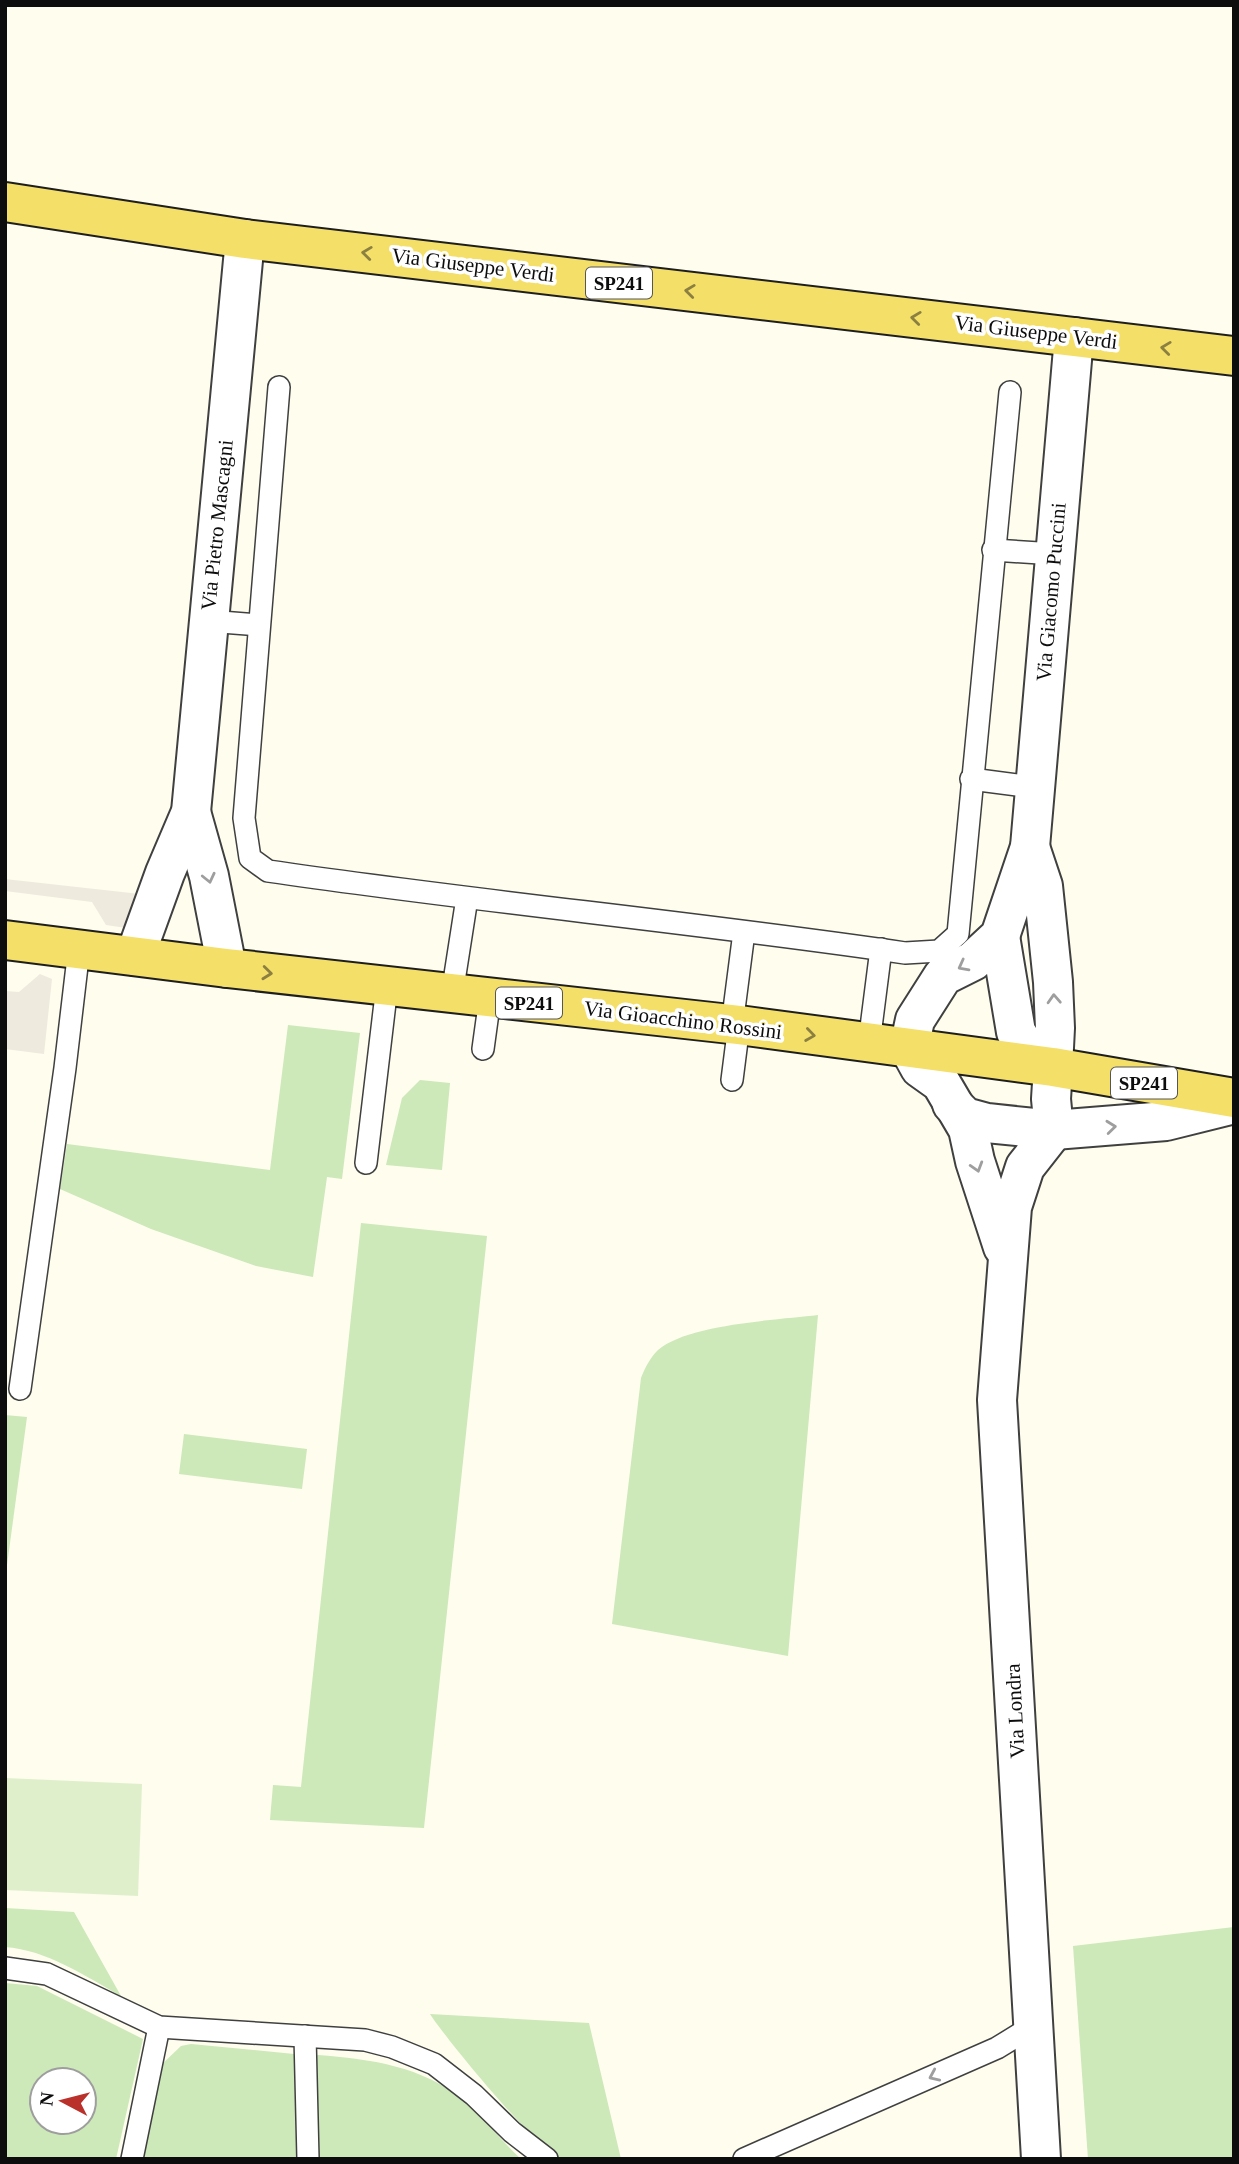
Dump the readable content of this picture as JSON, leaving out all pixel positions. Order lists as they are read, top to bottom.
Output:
{
  "streets": {
    "main road": ["Via Giuseppe Verdi", "SP241", "Via Gioacchino Rossini"],
    "street": ["Via Pietro Mascagni", "Via Giacomo Puccini", "Via Londra"]
  },
  "crossings": [
    ["Via Giuseppe Verdi", "Via Pietro Mascagni"],
    ["Via Giuseppe Verdi", "Via Giacomo Puccini"],
    ["Via Pietro Mascagni", "Via Gioacchino Rossini"],
    ["Via Giacomo Puccini", "Via Gioacchino Rossini"],
    ["Via Giacomo Puccini", "Via Londra"],
    ["Via Gioacchino Rossini", "Via Londra"]
  ],
  "one_way": ["Via Giuseppe Verdi"],
  "north": "left"
}
